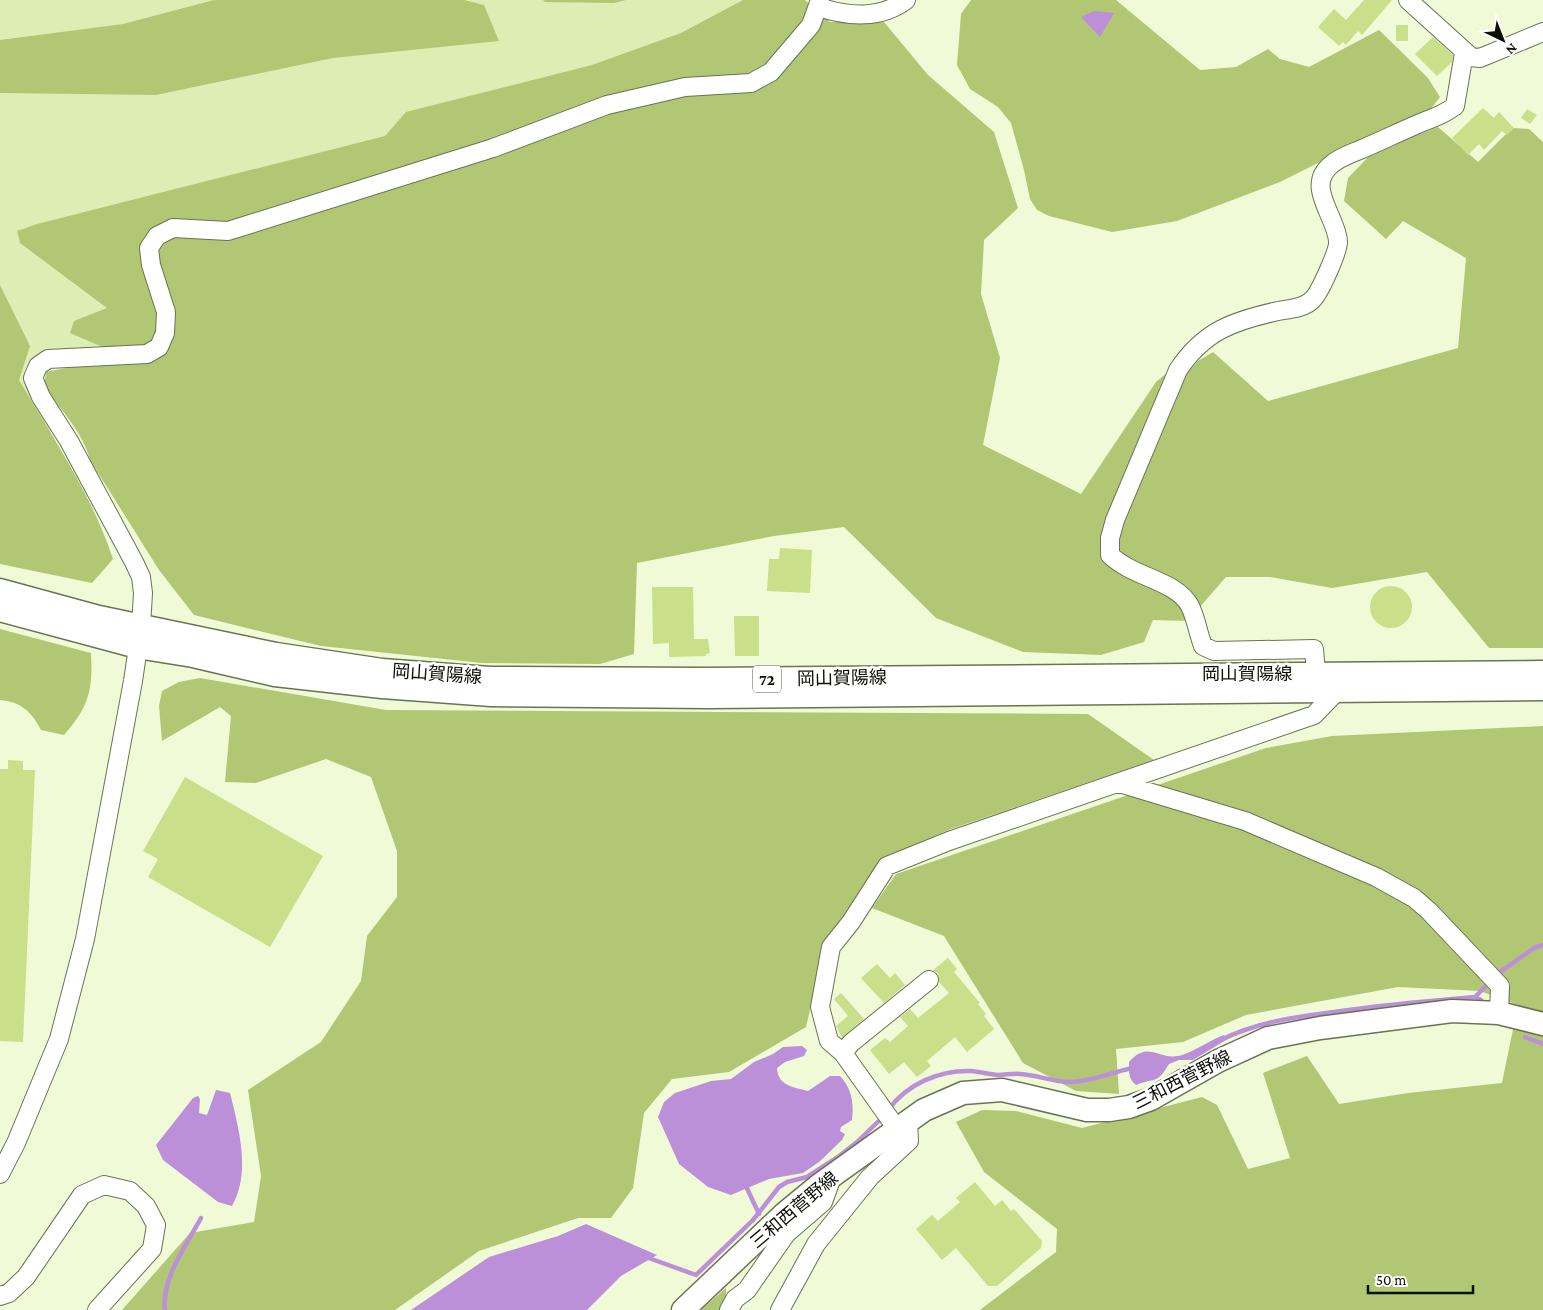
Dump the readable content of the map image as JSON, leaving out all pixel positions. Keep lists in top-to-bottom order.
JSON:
{
  "streets": {
    "main road": ["岡山賀陽線", "72", "三和西菅野線"]
  },
  "scale_bar": "50 m",
  "north": "bottom right"
}
